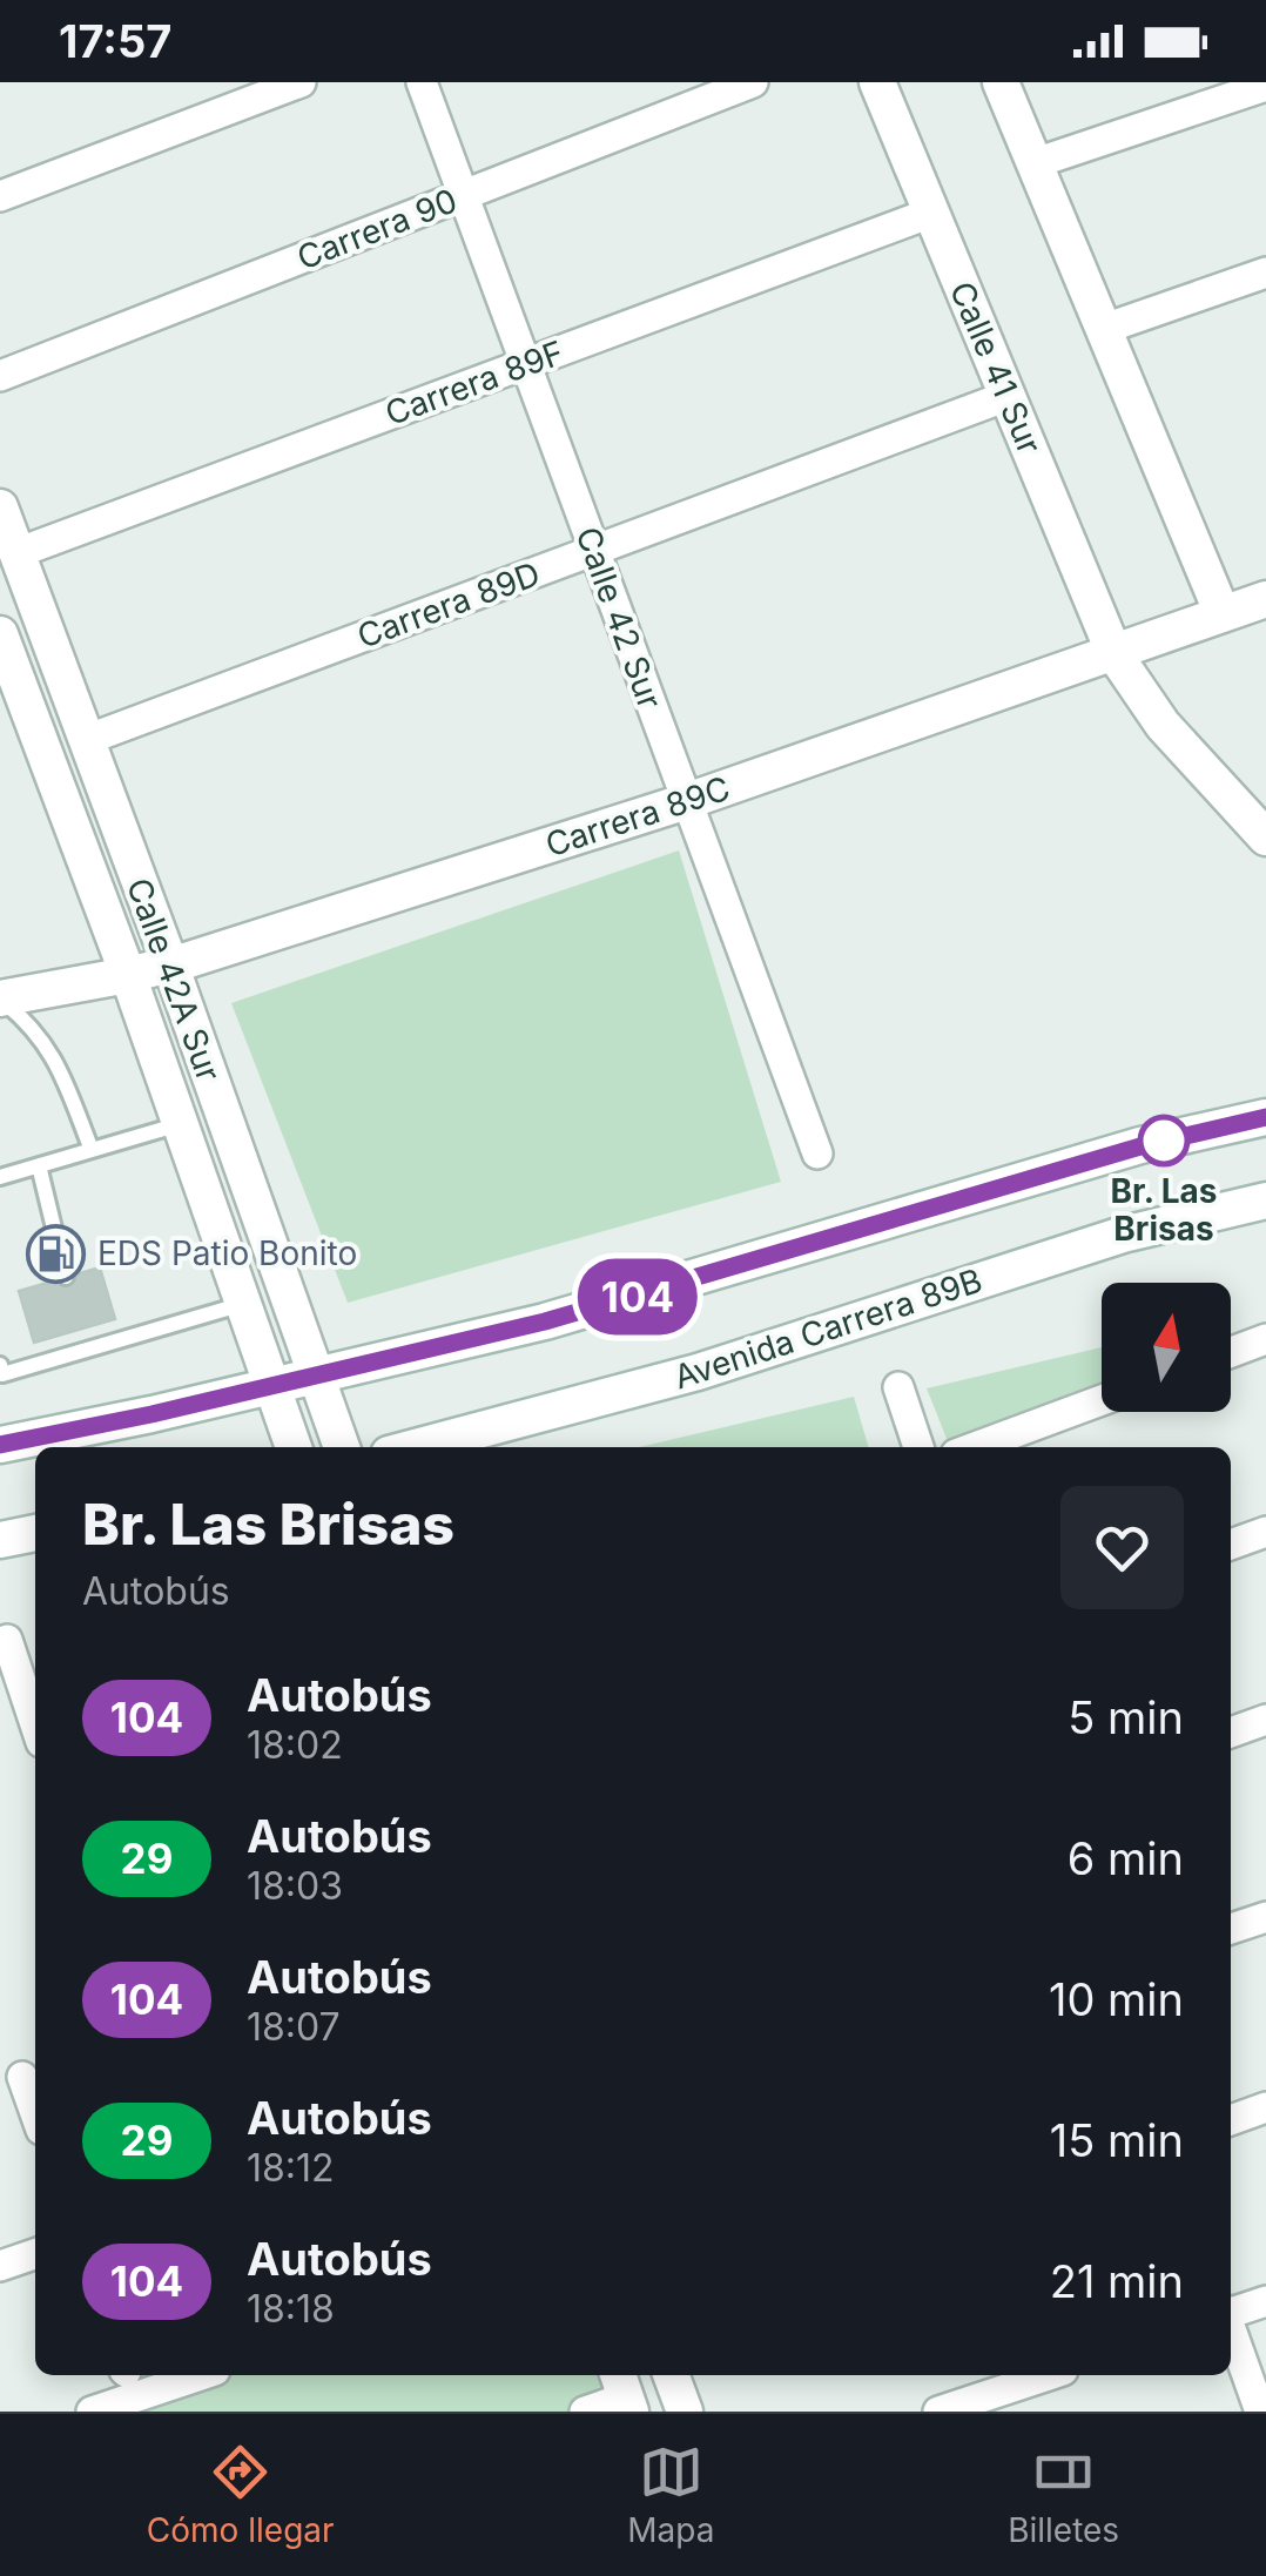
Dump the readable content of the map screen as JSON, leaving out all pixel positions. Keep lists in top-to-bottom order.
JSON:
{
  "streets": {
    "street": [
      "Carrera 90",
      "Calle 41 Sur",
      "Carrera 89F",
      "Carrera 89D",
      "Calle 42 Sur",
      "Carrera 89C",
      "Calle 42A Sur",
      "Avenida Carrera 89B"
    ]
  },
  "crossings": [
    ["Carrera 90", "Calle 42 Sur"],
    ["Calle 41 Sur", "Carrera 89F"],
    ["Calle 41 Sur", "Carrera 89D"],
    ["Calle 41 Sur", "Carrera 89C"],
    ["Carrera 89F", "Calle 42 Sur"],
    ["Carrera 89F", "Calle 42A Sur"],
    ["Carrera 89D", "Calle 42 Sur"],
    ["Carrera 89D", "Calle 42A Sur"],
    ["Calle 42 Sur", "Carrera 89C"],
    ["Carrera 89C", "Calle 42A Sur"]
  ],
  "places": {
    "other": ["Br. Las Brisas"],
    "fuel station": ["EDS Patio Bonito"]
  },
  "lines": ["bus line 104"],
  "north": "top",
  "page": {
    "status": "17:57",
    "on_map": "104",
    "heading": ["Br. Las Brisas", "Autobús"],
    "list": [
      {
        "mark": "104",
        "name": "Autobús",
        "note": "18:02",
        "value": "5 min"
      },
      {
        "mark": "29",
        "name": "Autobús",
        "note": "18:03",
        "value": "6 min"
      },
      {
        "mark": "104",
        "name": "Autobús",
        "note": "18:07",
        "value": "10 min"
      },
      {
        "mark": "29",
        "name": "Autobús",
        "note": "18:12",
        "value": "15 min"
      },
      {
        "mark": "104",
        "name": "Autobús",
        "note": "18:18",
        "value": "21 min"
      }
    ],
    "tabs": ["Cómo llegar", "Mapa", "Billetes"]
  }
}
